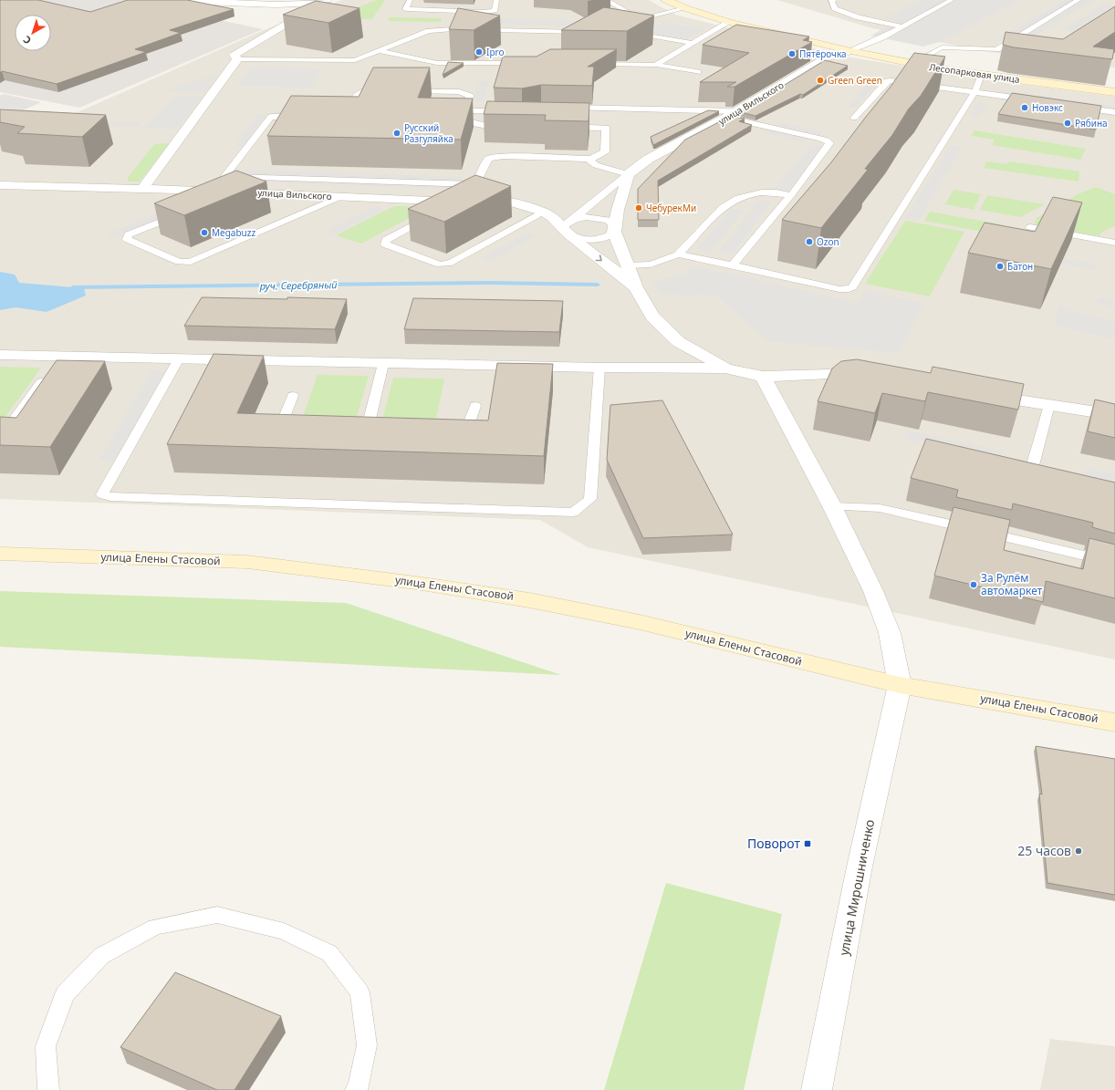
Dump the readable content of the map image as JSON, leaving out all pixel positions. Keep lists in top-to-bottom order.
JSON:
{
  "streets": {
    "main road": ["Лесопарковая улица", "улица Елены Стасовой"],
    "street": ["улица Вильского", "улица Мирошниченко"]
  },
  "crossings": [
    ["Лесопарковая улица", "улица Вильского"],
    ["улица Елены Стасовой", "улица Мирошниченко"]
  ],
  "water": ["руч. Серебряный"],
  "places": {
    "other": [
      "Ipro",
      "Пятёрочка",
      "Green Green",
      "Новэкс",
      "Рябина",
      "Русский Разгуляйка",
      "ЧебурекМи",
      "Megabuzz",
      "Ozon",
      "Батон",
      "За Рулём автомаркет",
      "25 часов"
    ],
    "transit": ["Поворот"]
  },
  "north": "bottom left"
}
